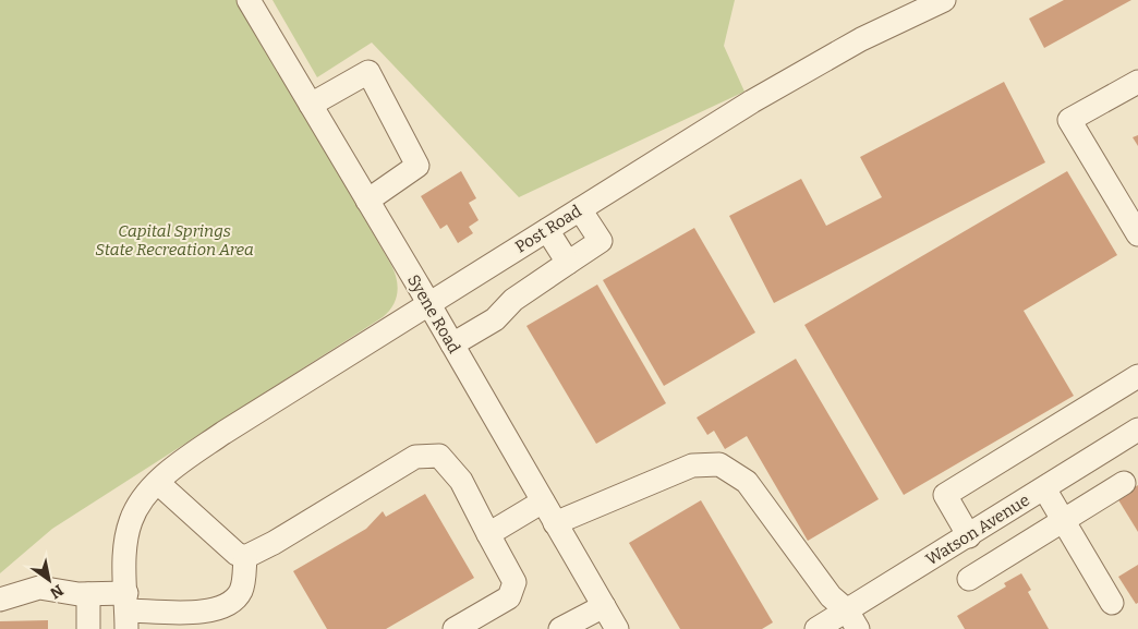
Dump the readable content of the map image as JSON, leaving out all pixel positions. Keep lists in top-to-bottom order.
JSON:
{
  "streets": {
    "street": ["Post Road", "Syene Road", "Watson Avenue"]
  },
  "crossings": [
    ["Post Road", "Syene Road"]
  ],
  "parks": ["Capital Springs State Recreation Area"],
  "north": "bottom right"
}
